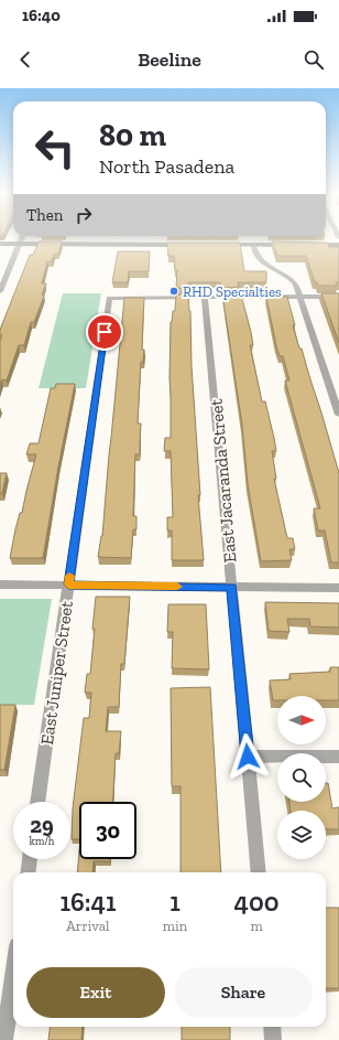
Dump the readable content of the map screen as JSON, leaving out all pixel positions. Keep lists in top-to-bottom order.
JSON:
{
  "streets": {
    "street": ["East Jacaranda Street", "East Juniper Street"]
  },
  "crossings": [
    ["East Jacaranda Street", "East Juniper Street"]
  ],
  "places": ["RHD Specialties"],
  "north": "right",
  "page": {
    "status": "16:40",
    "header": "Beeline",
    "turn": ["80 m", "North Pasadena"],
    "then": "Then",
    "speed": "29 km/h",
    "limit": "30",
    "eta": [
      "16:41",
      "Arrival",
      "1",
      "min",
      "400",
      "m"
    ],
    "buttons": ["Exit", "Share"]
  }
}
